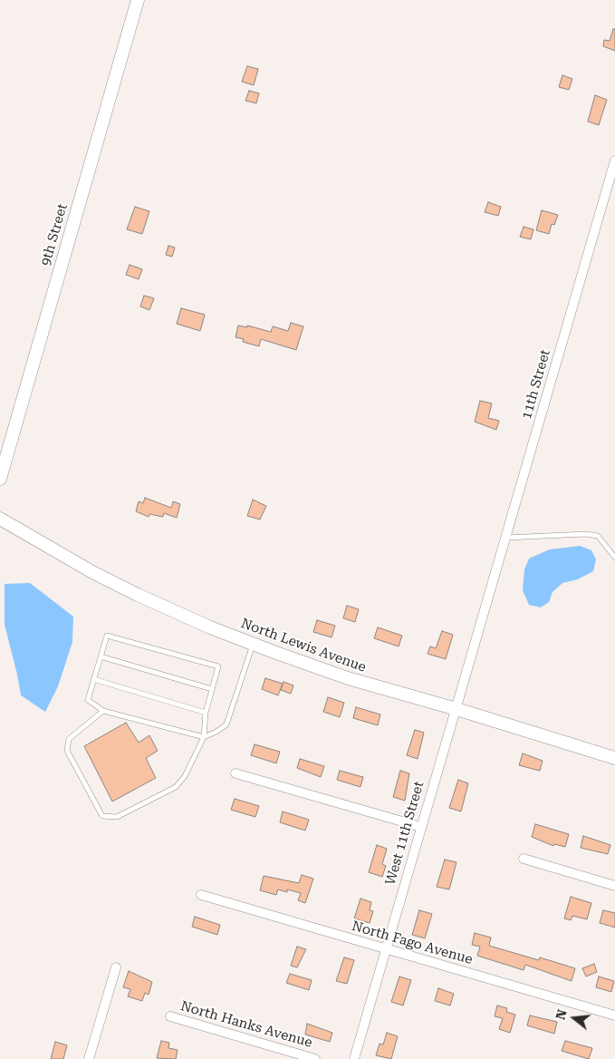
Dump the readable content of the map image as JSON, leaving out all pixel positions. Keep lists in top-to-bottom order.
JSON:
{
  "streets": {
    "main road": ["9th Street", "North Lewis Avenue"],
    "street": [
      "11th Street",
      "West 11th Street",
      "North Fago Avenue",
      "North Hanks Avenue"
    ]
  },
  "crossings": [
    ["11th Street", "West 11th Street"],
    ["North Lewis Avenue", "West 11th Street"],
    ["West 11th Street", "North Fago Avenue"]
  ],
  "north": "left"
}
